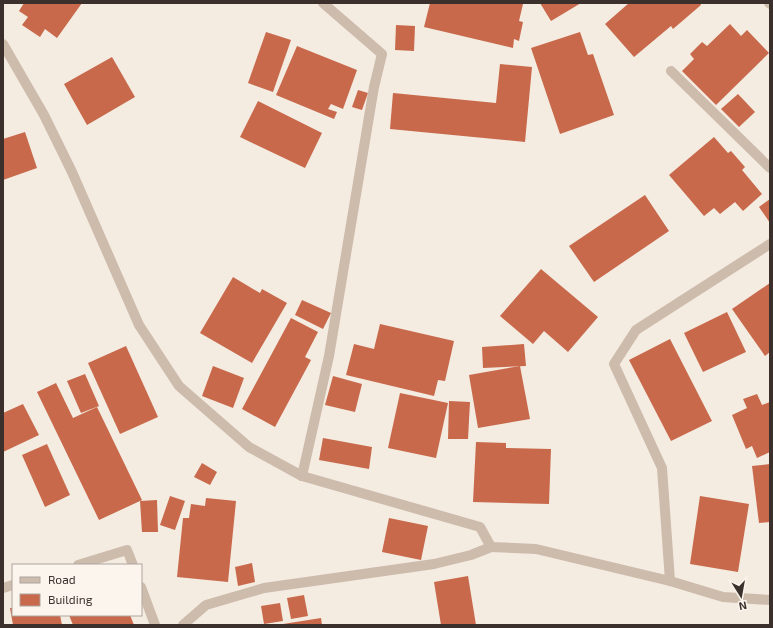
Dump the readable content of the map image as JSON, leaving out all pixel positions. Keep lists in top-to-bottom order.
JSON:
{
  "legend": ["Road", "Building"],
  "north": "bottom"
}
